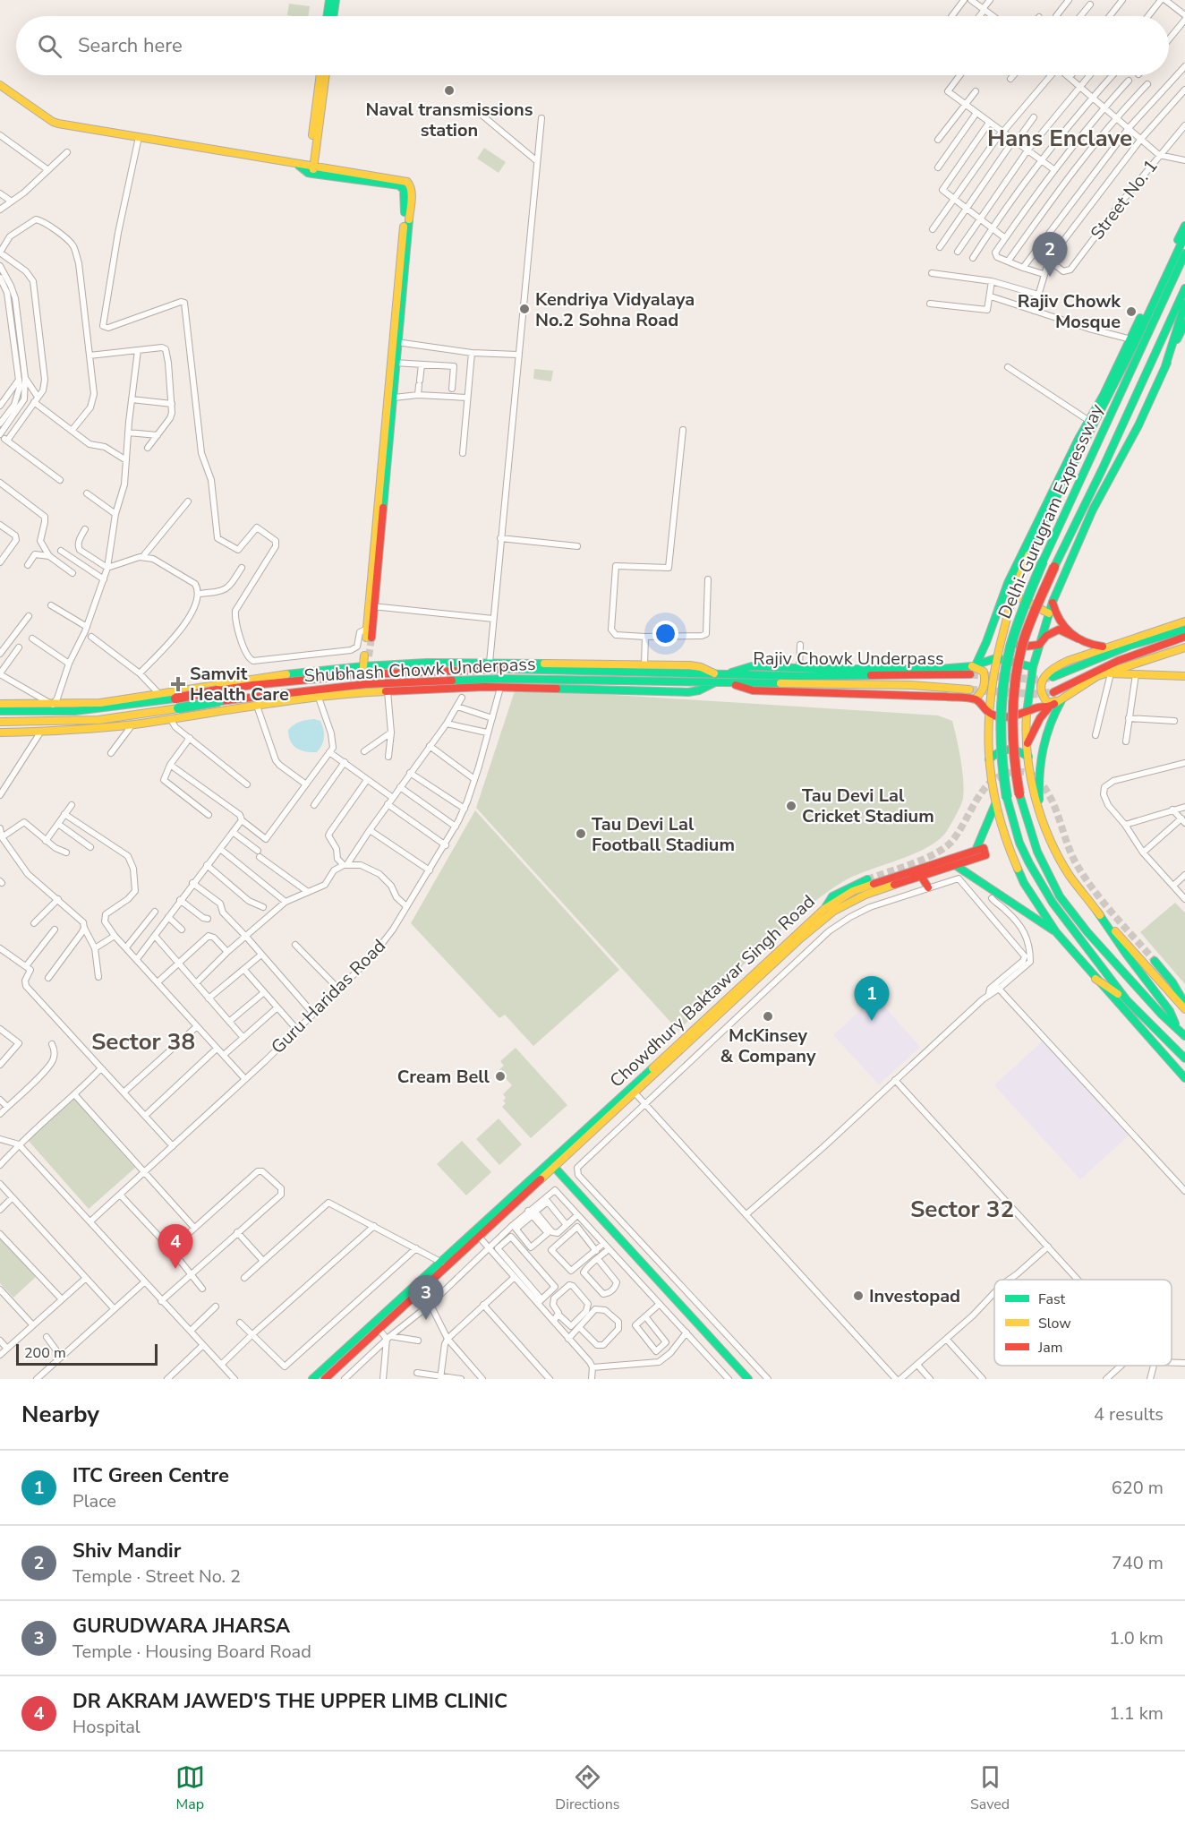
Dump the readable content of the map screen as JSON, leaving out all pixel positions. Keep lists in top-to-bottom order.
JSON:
{
  "streets": {
    "main road": [
      "Delhi-Gurugram Expressway",
      "Rajiv Chowk Underpass",
      "Shubhash Chowk Underpass",
      "Chowdhury Baktawar Singh Road"
    ],
    "street": ["Street No. 1", "Guru Haridas Road"]
  },
  "districts": ["Hans Enclave", "Sector 38", "Sector 32"],
  "places": {
    "other": [
      "Naval transmissions station",
      "Kendriya Vidyalaya No.2 Sohna Road",
      "Rajiv Chowk Mosque",
      "Tau Devi Lal Cricket Stadium",
      "Tau Devi Lal Football Stadium",
      "McKinsey & Company",
      "Cream Bell",
      "Investopad"
    ],
    "health": ["Samvit Health Care"]
  },
  "legend": ["Fast", "Slow", "Jam"],
  "scale_bar": "200 m",
  "page": {
    "search": "Search here",
    "pins": [
      "2",
      "1",
      "4",
      "3"
    ],
    "scale": "200 m",
    "heading": ["Nearby", "4 results"],
    "list": [
      {
        "mark": "1",
        "name": "ITC Green Centre",
        "note": "Place",
        "value": "620 m"
      },
      {
        "mark": "2",
        "name": "Shiv Mandir",
        "note": "Temple · Street No. 2",
        "value": "740 m"
      },
      {
        "mark": "3",
        "name": "GURUDWARA JHARSA",
        "note": "Temple · Housing Board Road",
        "value": "1.0 km"
      },
      {
        "mark": "4",
        "name": "DR AKRAM JAWED'S THE UPPER LIMB CLINIC",
        "note": "Hospital",
        "value": "1.1 km"
      }
    ],
    "nav": ["Map", "Directions", "Saved"]
  }
}
